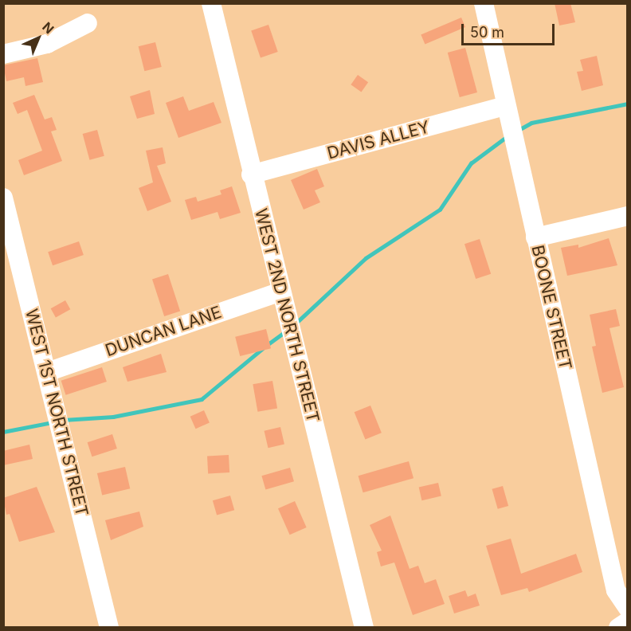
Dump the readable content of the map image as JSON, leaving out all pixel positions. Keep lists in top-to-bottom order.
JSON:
{
  "streets": {
    "street": [
      "DAVIS ALLEY",
      "BOONE STREET",
      "WEST 2ND NORTH STREET",
      "DUNCAN LANE",
      "WEST 1ST NORTH STREET"
    ]
  },
  "crossings": [
    ["DAVIS ALLEY", "BOONE STREET"],
    ["DAVIS ALLEY", "WEST 2ND NORTH STREET"],
    ["WEST 2ND NORTH STREET", "DUNCAN LANE"],
    ["DUNCAN LANE", "WEST 1ST NORTH STREET"]
  ],
  "scale_bar": "50 m",
  "north": "top right"
}
